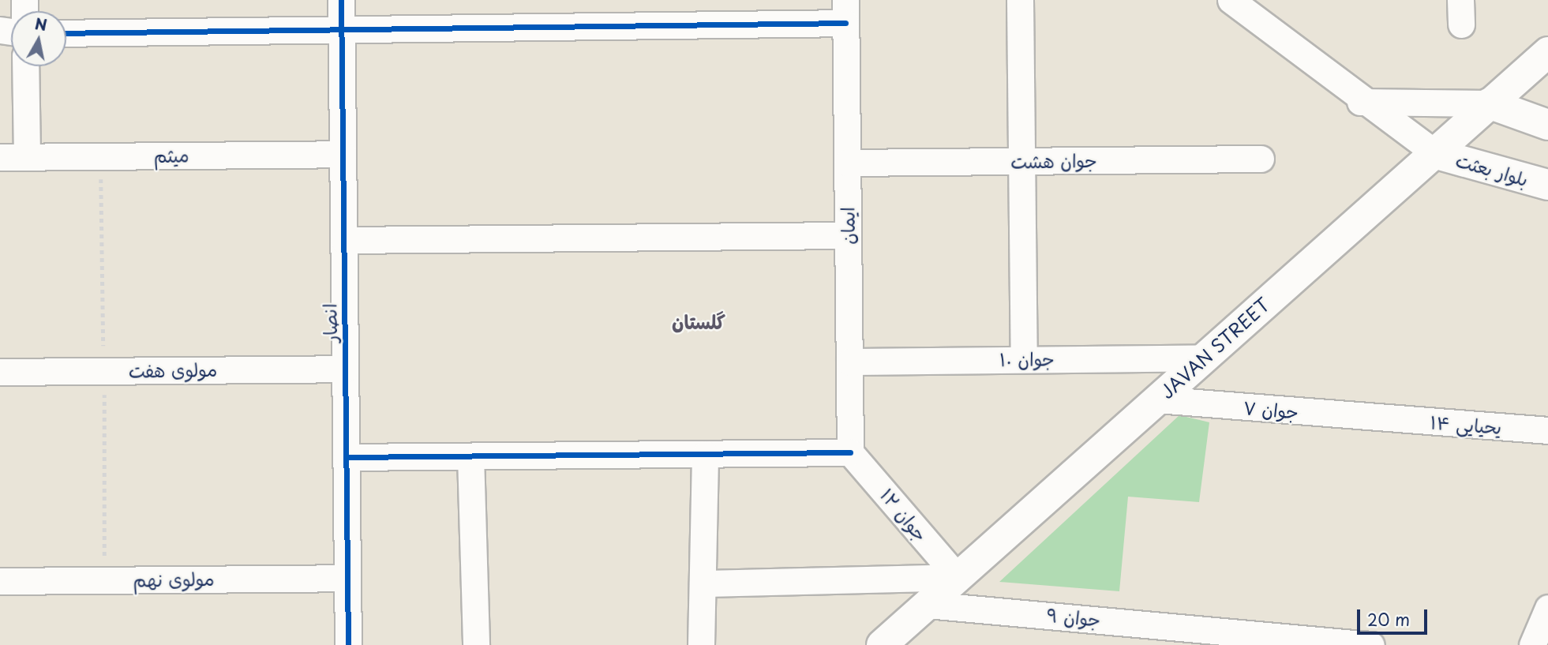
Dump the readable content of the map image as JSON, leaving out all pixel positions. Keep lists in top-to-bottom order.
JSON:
{
  "streets": {
    "main road": ["بلوار بعثت", "JAVAN STREET"],
    "street": [
      "میثم",
      "جوان هشت",
      "ایمان",
      "انصار",
      "جوان ۱۰",
      "مولوی هفت",
      "جوان ۷",
      "یحیایی ۱۴",
      "جوان ۱۲",
      "مولوی نهم",
      "جوان ۹"
    ]
  },
  "crossings": [
    ["میثم", "انصار"],
    ["جوان هشت", "ایمان"],
    ["بلوار بعثت", "JAVAN STREET"],
    ["ایمان", "جوان ۱۰"],
    ["ایمان", "جوان ۱۲"],
    ["انصار", "مولوی هفت"],
    ["انصار", "مولوی نهم"],
    ["JAVAN STREET", "جوان ۱۰"],
    ["JAVAN STREET", "جوان ۷"],
    ["JAVAN STREET", "جوان ۱۲"],
    ["JAVAN STREET", "جوان ۹"],
    ["جوان ۷", "یحیایی ۱۴"]
  ],
  "districts": ["گلستان"],
  "scale_bar": "20 m",
  "north": "top"
}
